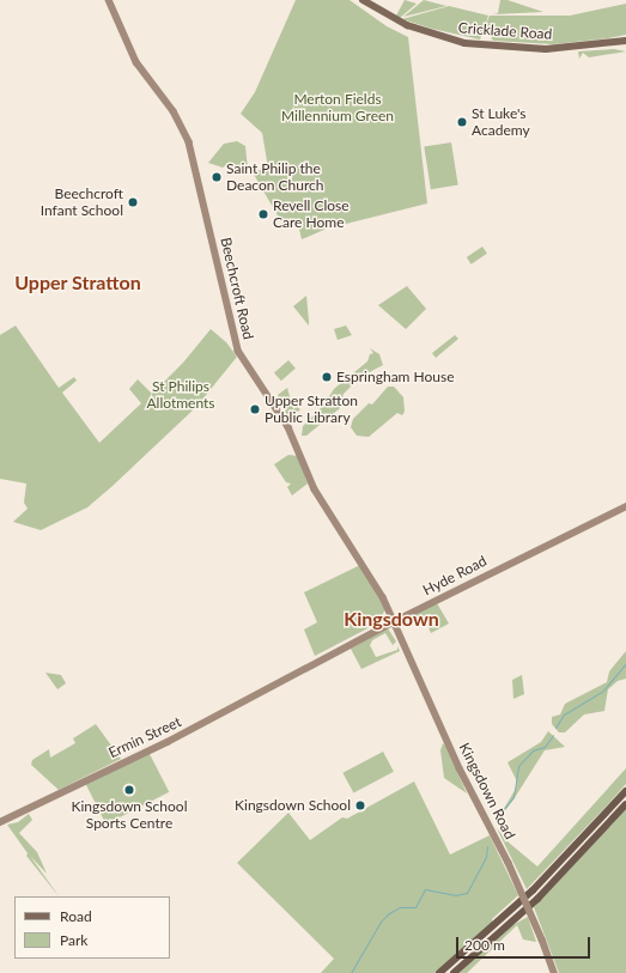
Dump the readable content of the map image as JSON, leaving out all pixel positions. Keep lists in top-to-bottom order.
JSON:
{
  "streets": {
    "main road": [
      "Cricklade Road",
      "Beechcroft Road",
      "Hyde Road",
      "Ermin Street",
      "Kingsdown Road"
    ]
  },
  "crossings": [
    ["Beechcroft Road", "Hyde Road"],
    ["Beechcroft Road", "Kingsdown Road"],
    ["Hyde Road", "Ermin Street"],
    ["Hyde Road", "Kingsdown Road"]
  ],
  "districts": ["Upper Stratton", "Kingsdown"],
  "parks": ["Merton Fields Millennium Green", "St Philips Allotments"],
  "places": [
    "St Luke's Academy",
    "Saint Philip the Deacon Church",
    "Beechcroft Infant School",
    "Revell Close Care Home",
    "Espringham House",
    "Upper Stratton Public Library",
    "Kingsdown School Sports Centre",
    "Kingsdown School"
  ],
  "legend": ["Road", "Park"],
  "scale_bar": "200 m"
}
